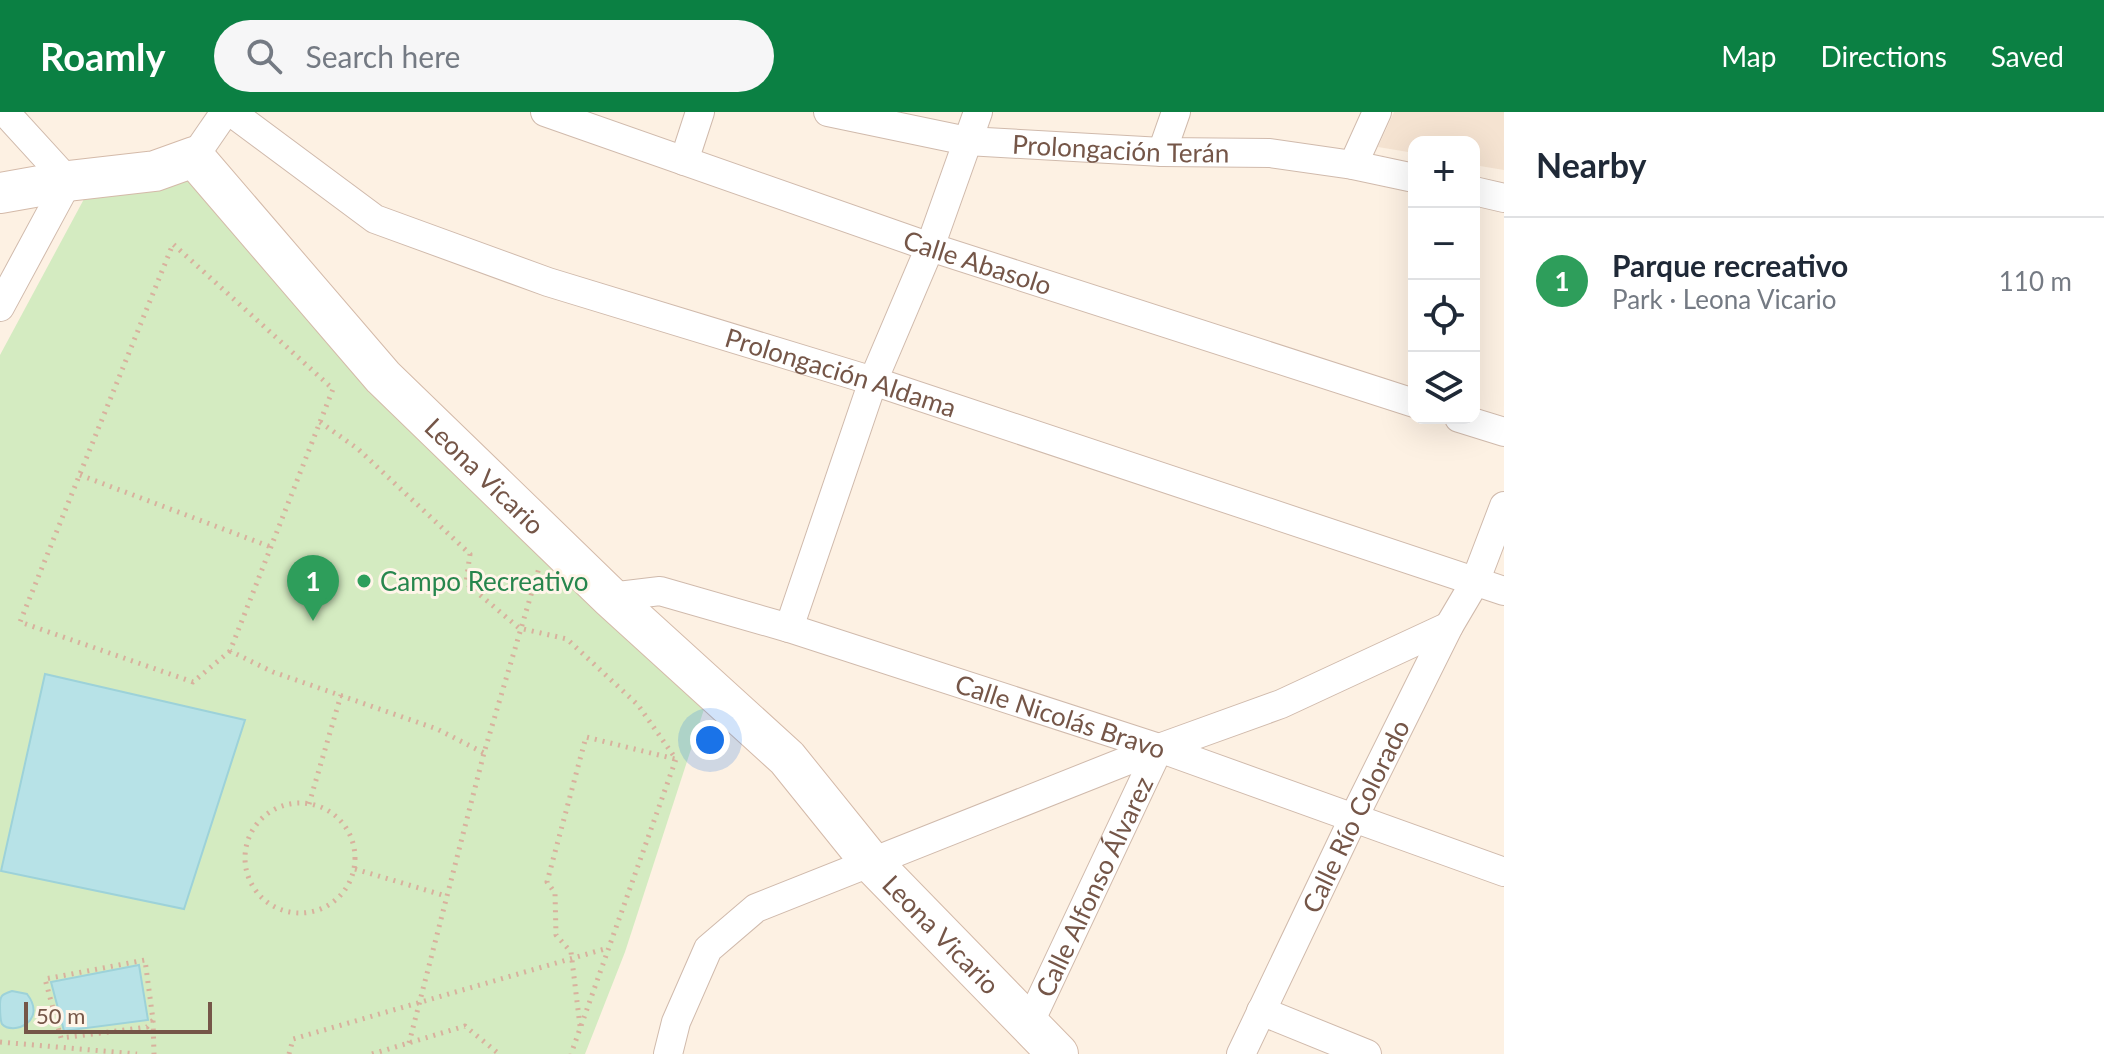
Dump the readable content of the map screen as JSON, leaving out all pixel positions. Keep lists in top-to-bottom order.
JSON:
{
  "streets": {
    "street": [
      "Prolongación Terán",
      "Calle Abasolo",
      "Prolongación Aldama",
      "Leona Vicario",
      "Calle Nicolás Bravo",
      "Calle Río Colorado",
      "Calle Alfonso Álvarez"
    ]
  },
  "crossings": [
    ["Prolongación Aldama", "Calle Río Colorado"],
    ["Leona Vicario", "Calle Nicolás Bravo"],
    ["Leona Vicario", "Calle Alfonso Álvarez"],
    ["Calle Nicolás Bravo", "Calle Río Colorado"],
    ["Calle Nicolás Bravo", "Calle Alfonso Álvarez"]
  ],
  "places": ["Campo Recreativo"],
  "scale_bar": "50 m",
  "page": {
    "header": "Roamly",
    "search": "Search here",
    "nav": ["Map", "Directions", "Saved"],
    "heading": "Nearby",
    "map_buttons": ["+", "−"],
    "list": [
      {
        "mark": "1",
        "name": "Parque recreativo",
        "note": "Park · Leona Vicario",
        "value": "110 m"
      }
    ],
    "pins": "1",
    "scale": "50 m"
  }
}
